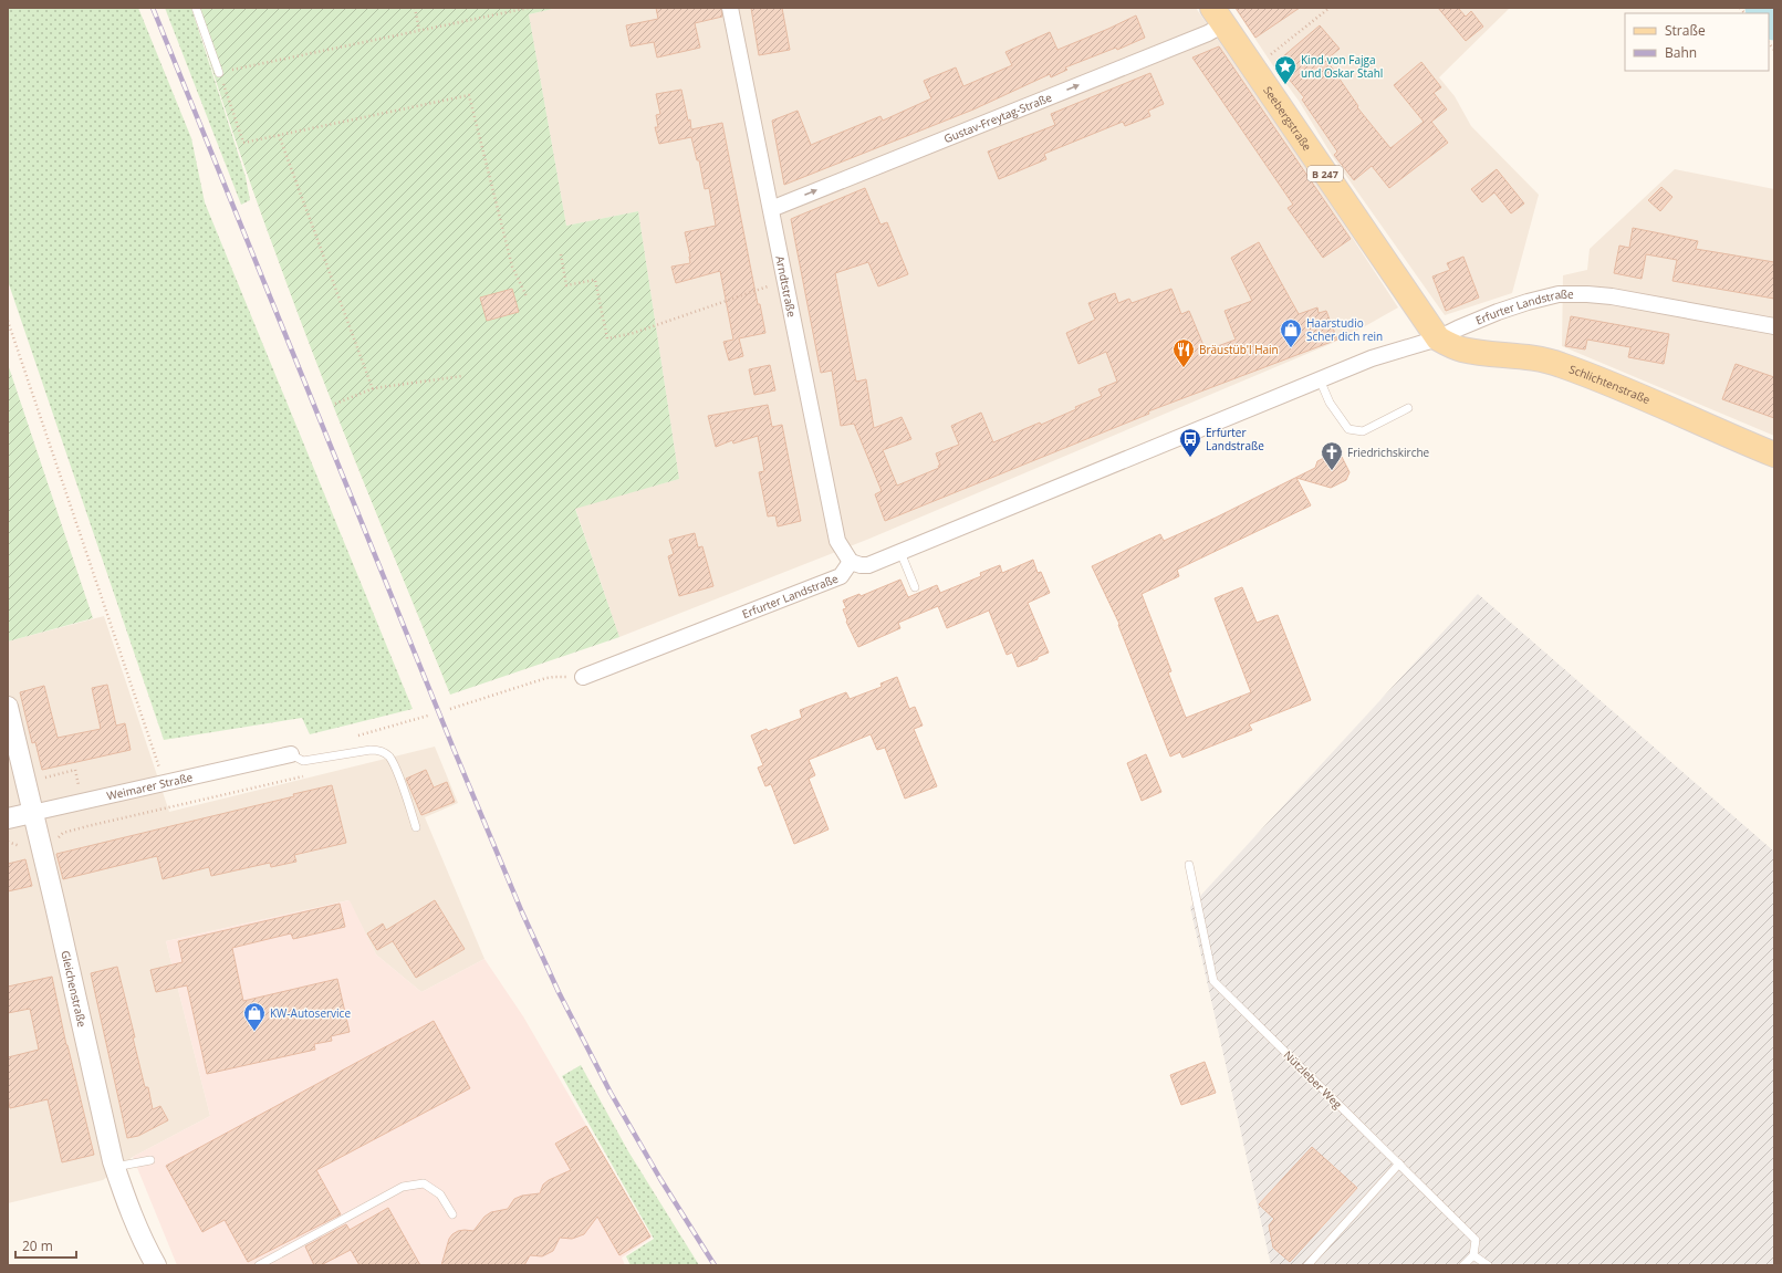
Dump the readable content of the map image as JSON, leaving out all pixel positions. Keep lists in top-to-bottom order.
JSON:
{
  "streets": {
    "main road": ["Seebergstraße", "B 247", "Schlichtenstraße"],
    "street": [
      "Gustav-Freytag-Straße",
      "Arndtstraße",
      "Erfurter Landstraße",
      "Weimarer Straße",
      "Gleichenstraße"
    ],
    "lane": ["Nützleber Weg"]
  },
  "crossings": [
    ["Gustav-Freytag-Straße", "Seebergstraße"],
    ["Gustav-Freytag-Straße", "Arndtstraße"],
    ["Seebergstraße", "Erfurter Landstraße"],
    ["Seebergstraße", "Schlichtenstraße"],
    ["Arndtstraße", "Erfurter Landstraße"],
    ["Erfurter Landstraße", "Schlichtenstraße"],
    ["Weimarer Straße", "Gleichenstraße"]
  ],
  "one_way": ["Gustav-Freytag-Straße"],
  "places": {
    "place": ["Kind von Fajga und Oskar Stahl"],
    "shop": ["Haarstudio Scher dich rein", "KW-Autoservice"],
    "restaurant": ["Bräustüb'l Hain"],
    "bus stop": ["Erfurter Landstraße"],
    "church": ["Friedrichskirche"]
  },
  "legend": ["Straße", "Bahn"],
  "scale_bar": "20 m"
}
